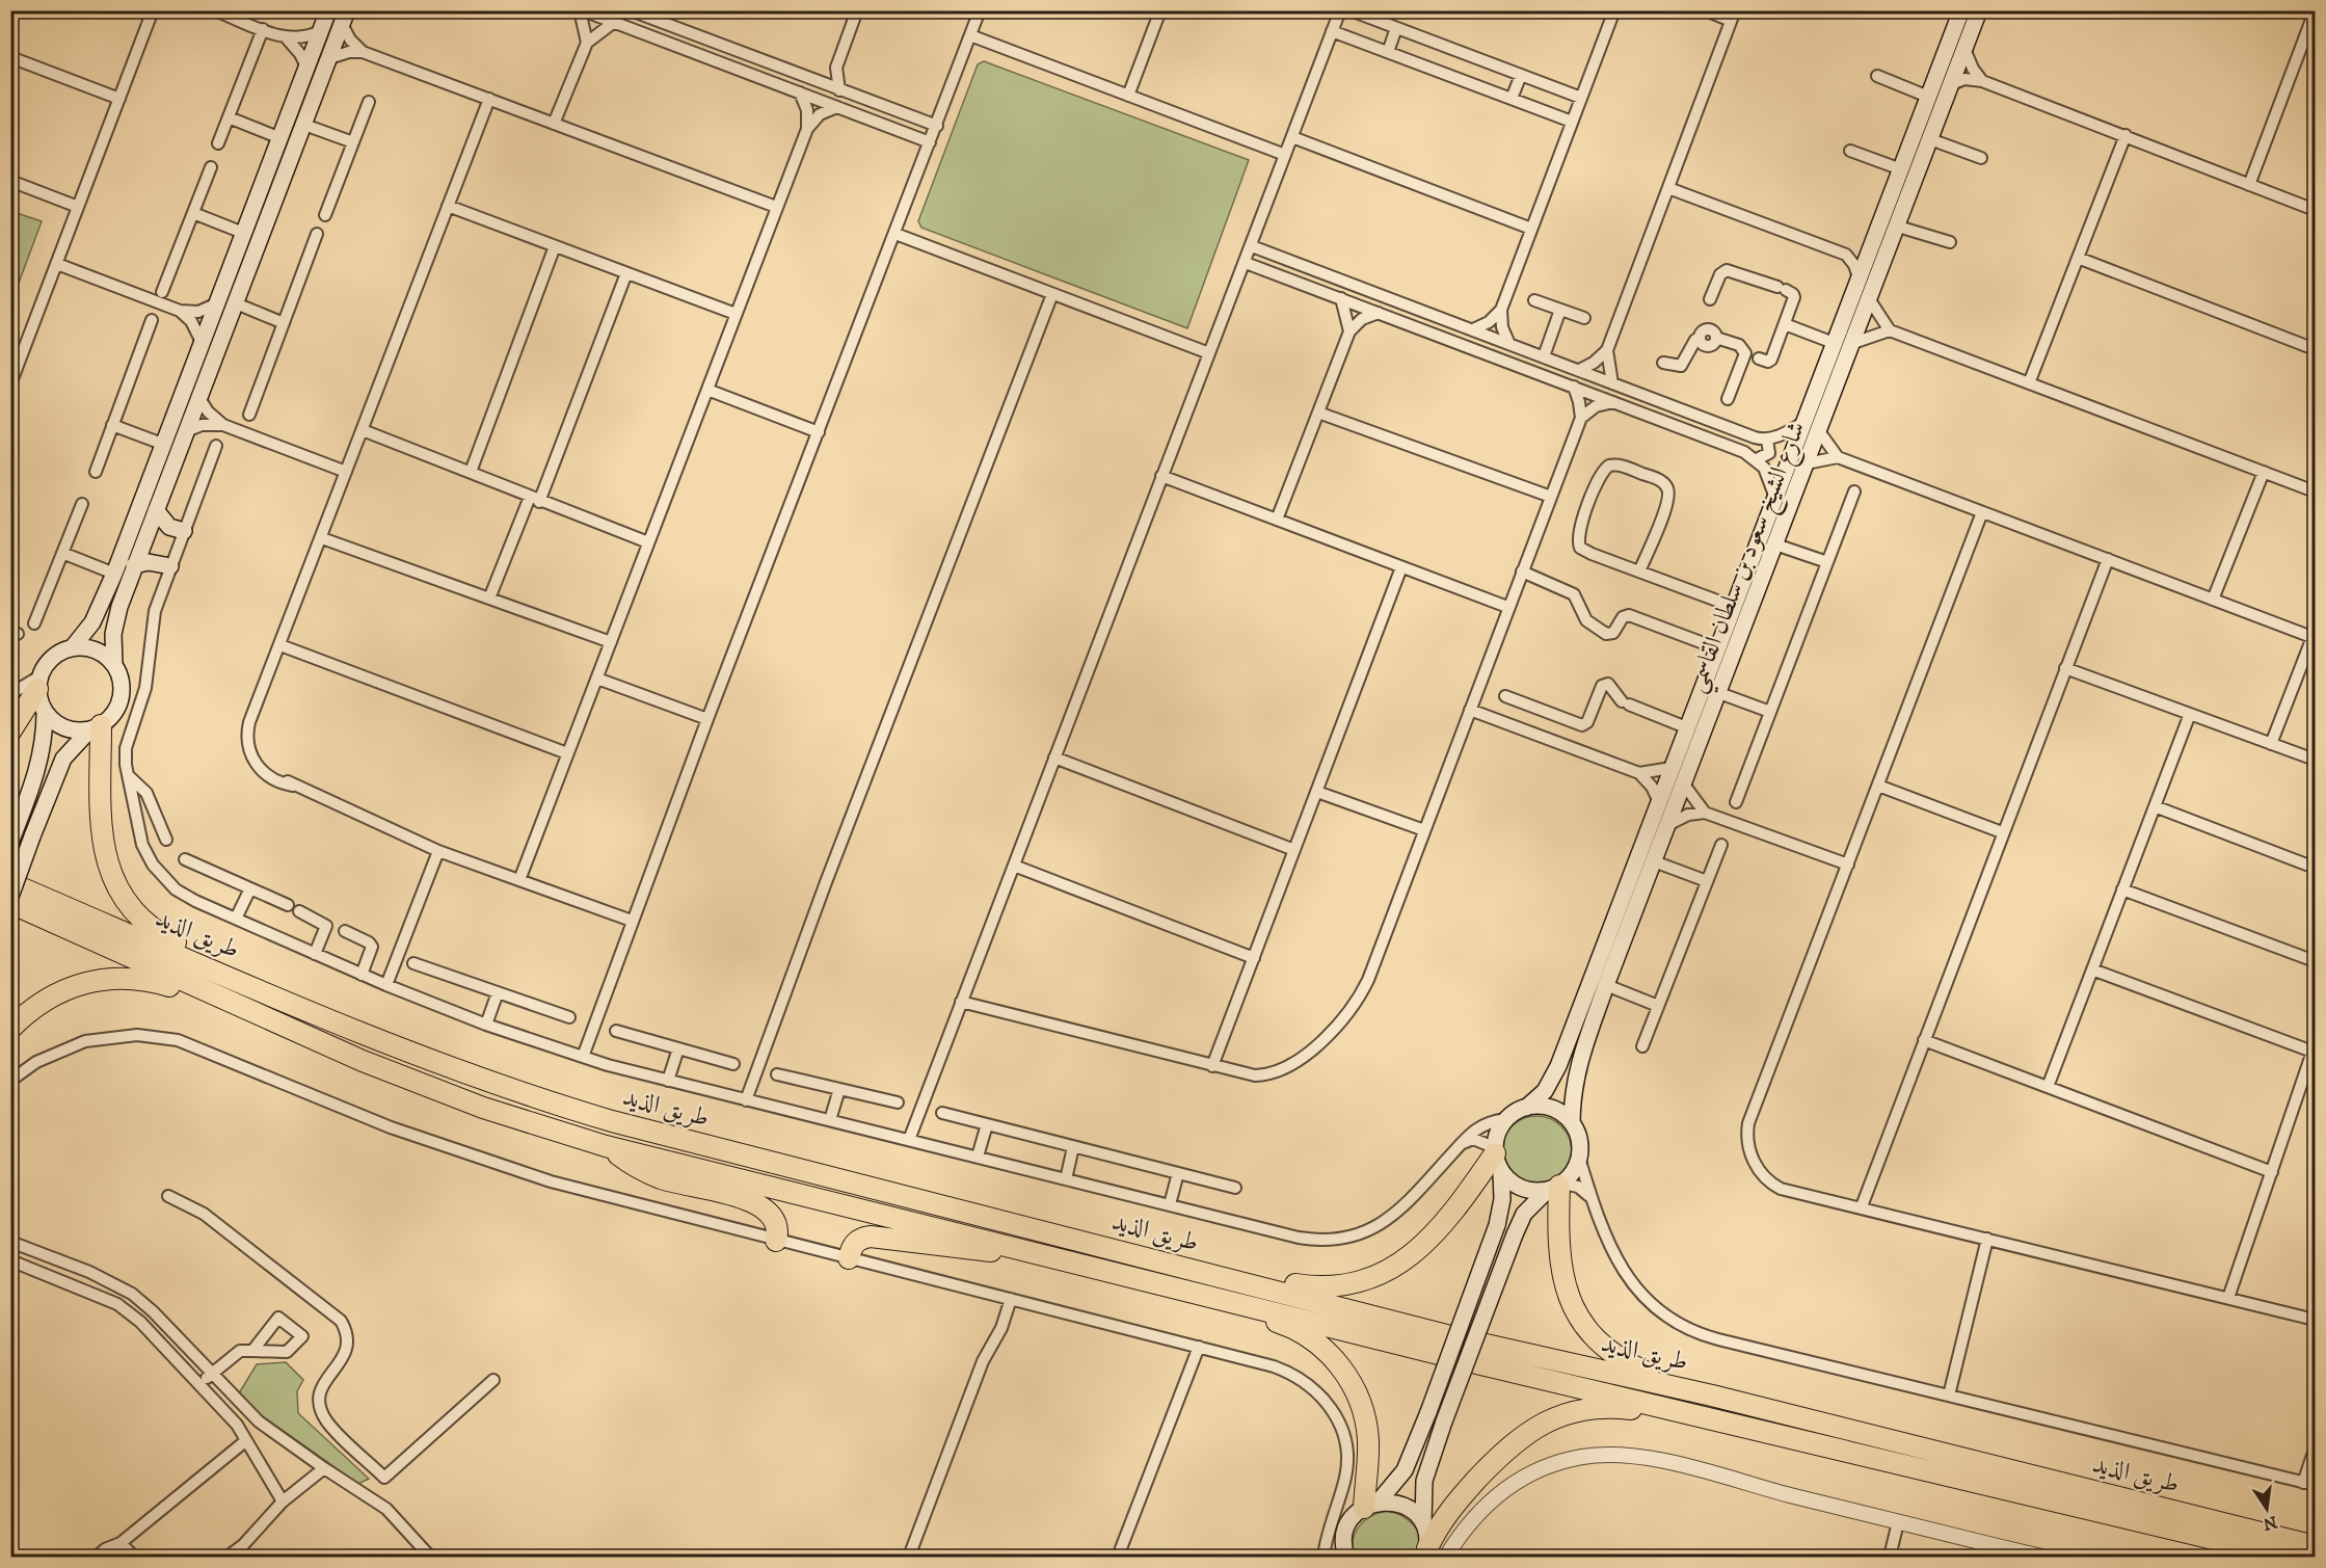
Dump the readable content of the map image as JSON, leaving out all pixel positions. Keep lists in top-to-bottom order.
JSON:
{
  "streets": {
    "highway": ["طريق الذيد"],
    "main road": ["شارع الشيخ سعود بن سلطان القاسمي"]
  },
  "north": "bottom"
}
